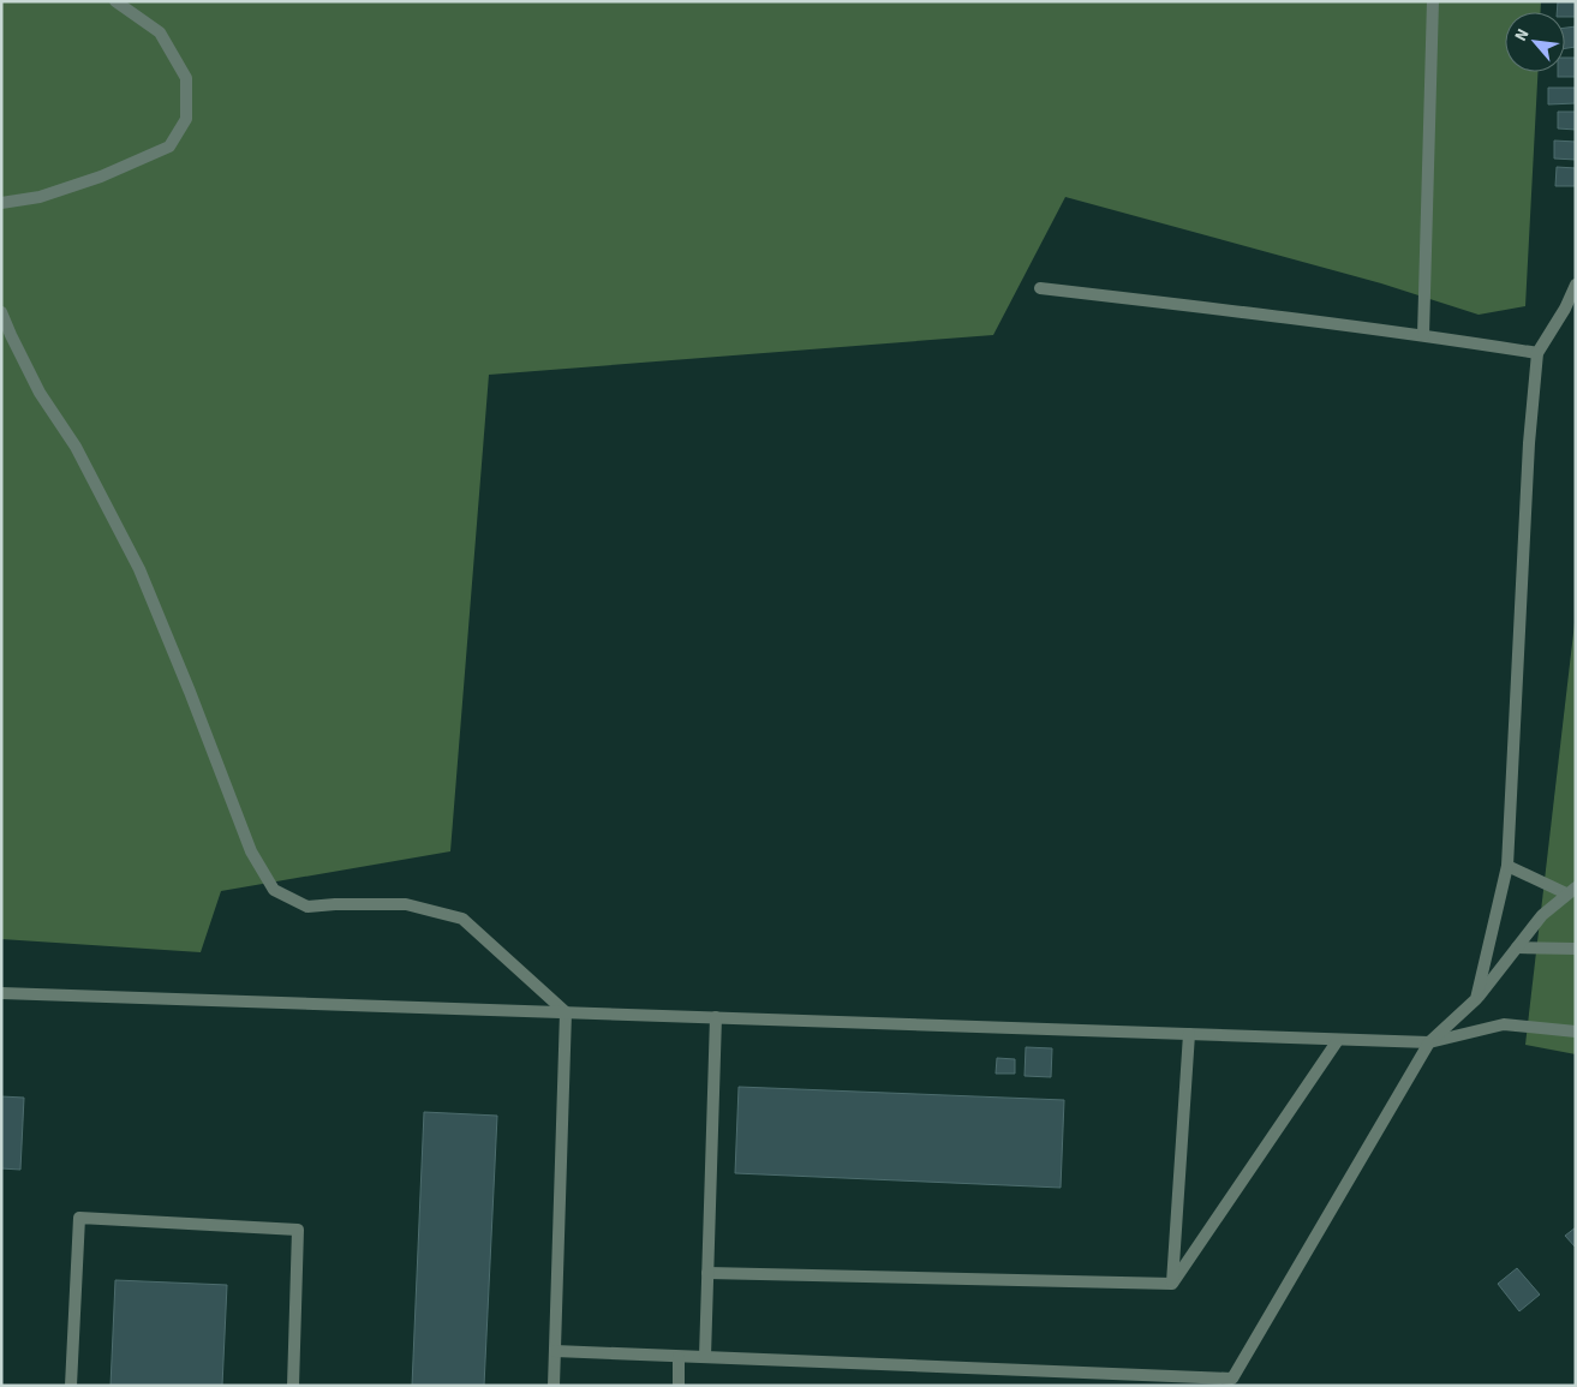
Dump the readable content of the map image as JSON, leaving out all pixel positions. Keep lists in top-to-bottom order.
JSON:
{
  "north": "top left"
}
